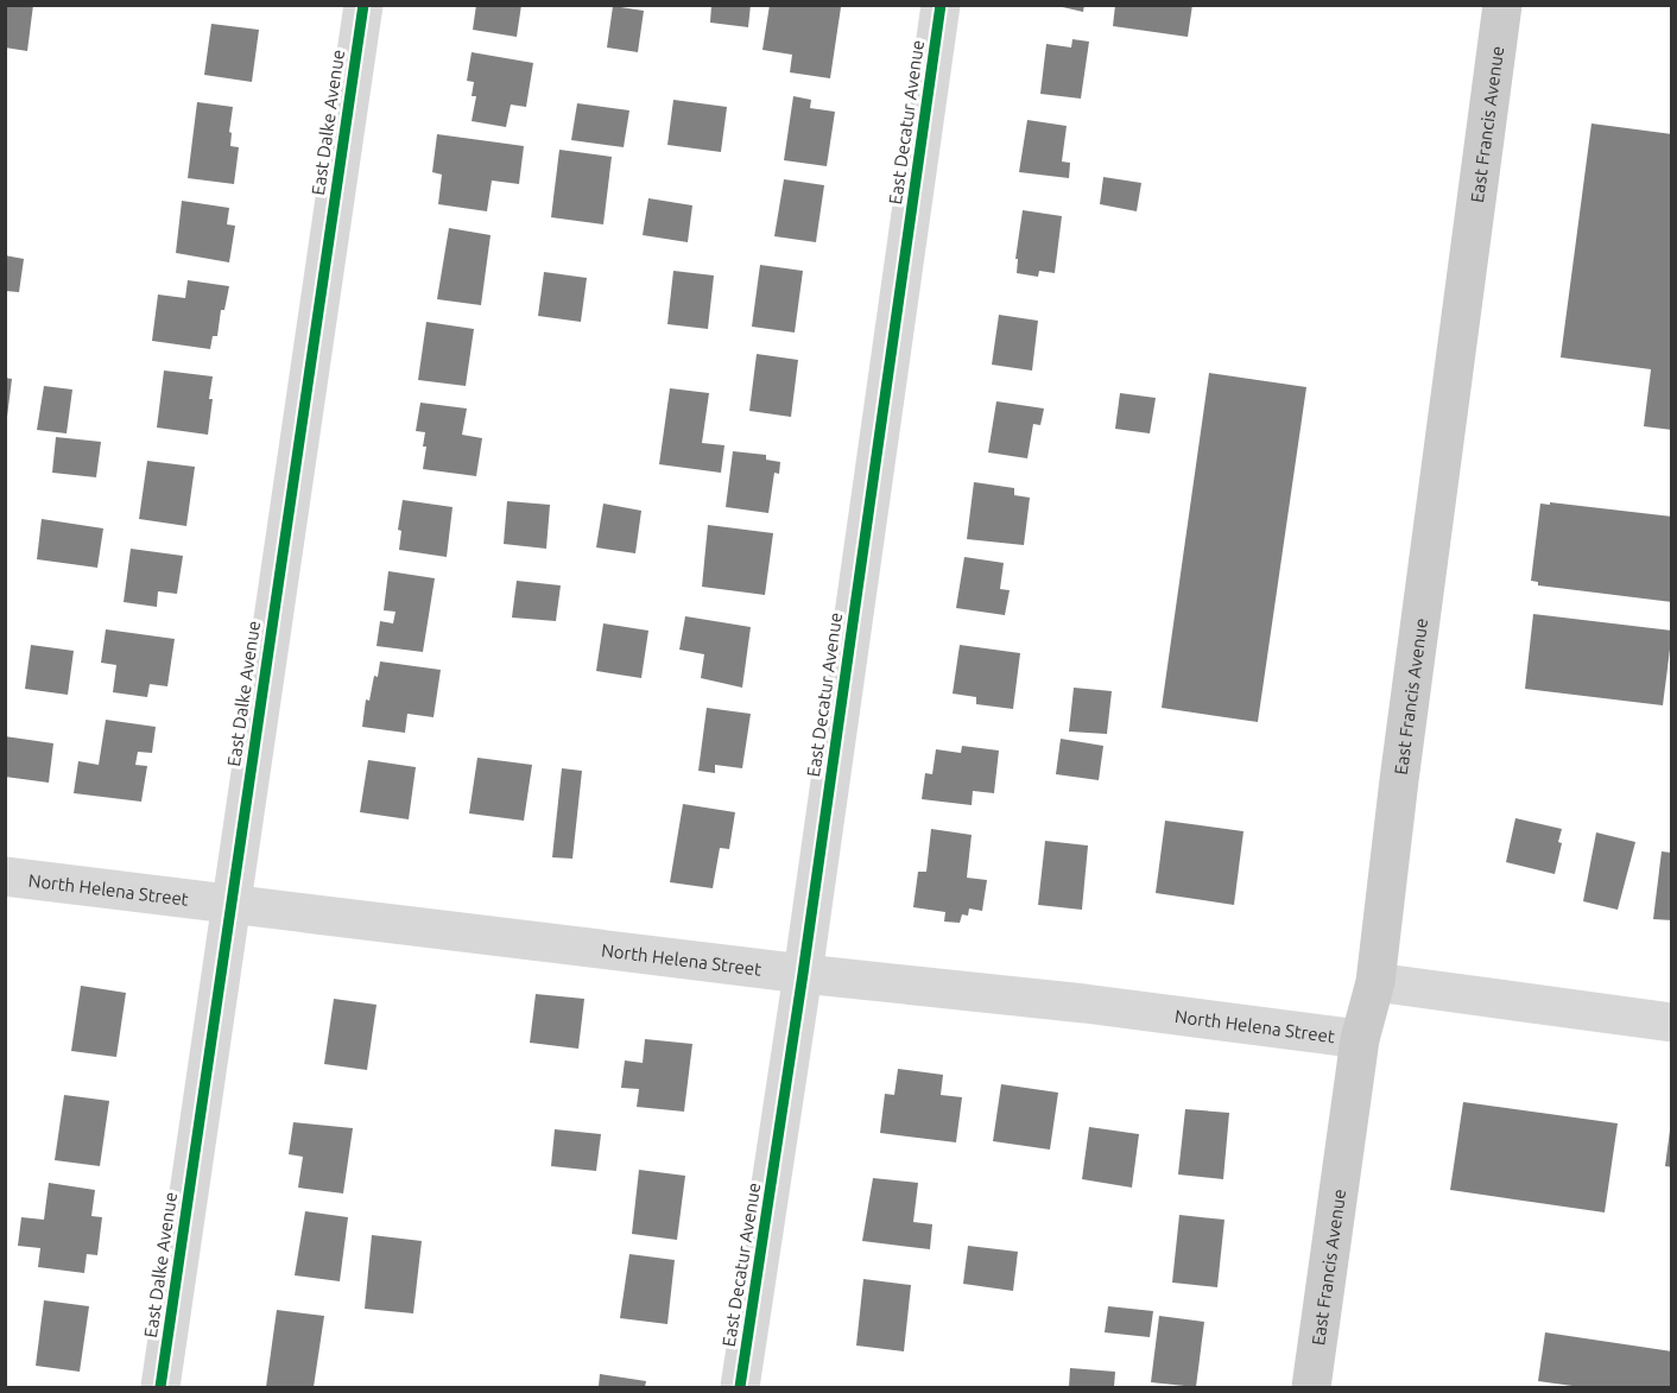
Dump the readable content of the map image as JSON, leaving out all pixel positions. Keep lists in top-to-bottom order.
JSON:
{
  "streets": {
    "main road": ["East Francis Avenue"],
    "street": ["East Dalke Avenue", "East Decatur Avenue", "North Helena Street"]
  },
  "crossings": [
    ["East Dalke Avenue", "North Helena Street"],
    ["East Decatur Avenue", "North Helena Street"],
    ["East Francis Avenue", "North Helena Street"]
  ]
}
